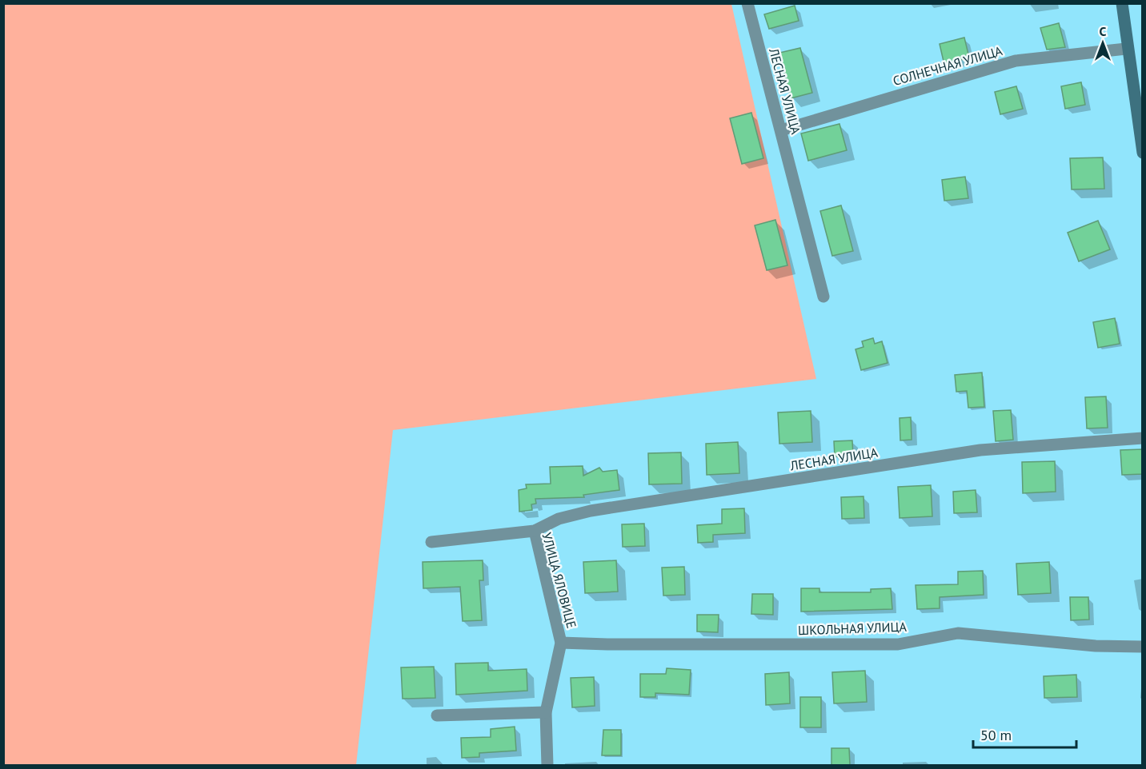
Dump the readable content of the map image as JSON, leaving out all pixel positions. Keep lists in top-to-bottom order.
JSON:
{
  "streets": {
    "street": [
      "СОЛНЕЧНАЯ УЛИЦА",
      "ЛЕСНАЯ УЛИЦА",
      "УЛИЦА ЯЛОВИЦЕ",
      "ШКОЛЬНАЯ УЛИЦА"
    ]
  },
  "crossings": [
    ["СОЛНЕЧНАЯ УЛИЦА", "ЛЕСНАЯ УЛИЦА"],
    ["ЛЕСНАЯ УЛИЦА", "УЛИЦА ЯЛОВИЦЕ"],
    ["УЛИЦА ЯЛОВИЦЕ", "ШКОЛЬНАЯ УЛИЦА"]
  ],
  "scale_bar": "50 m",
  "north": "top"
}
